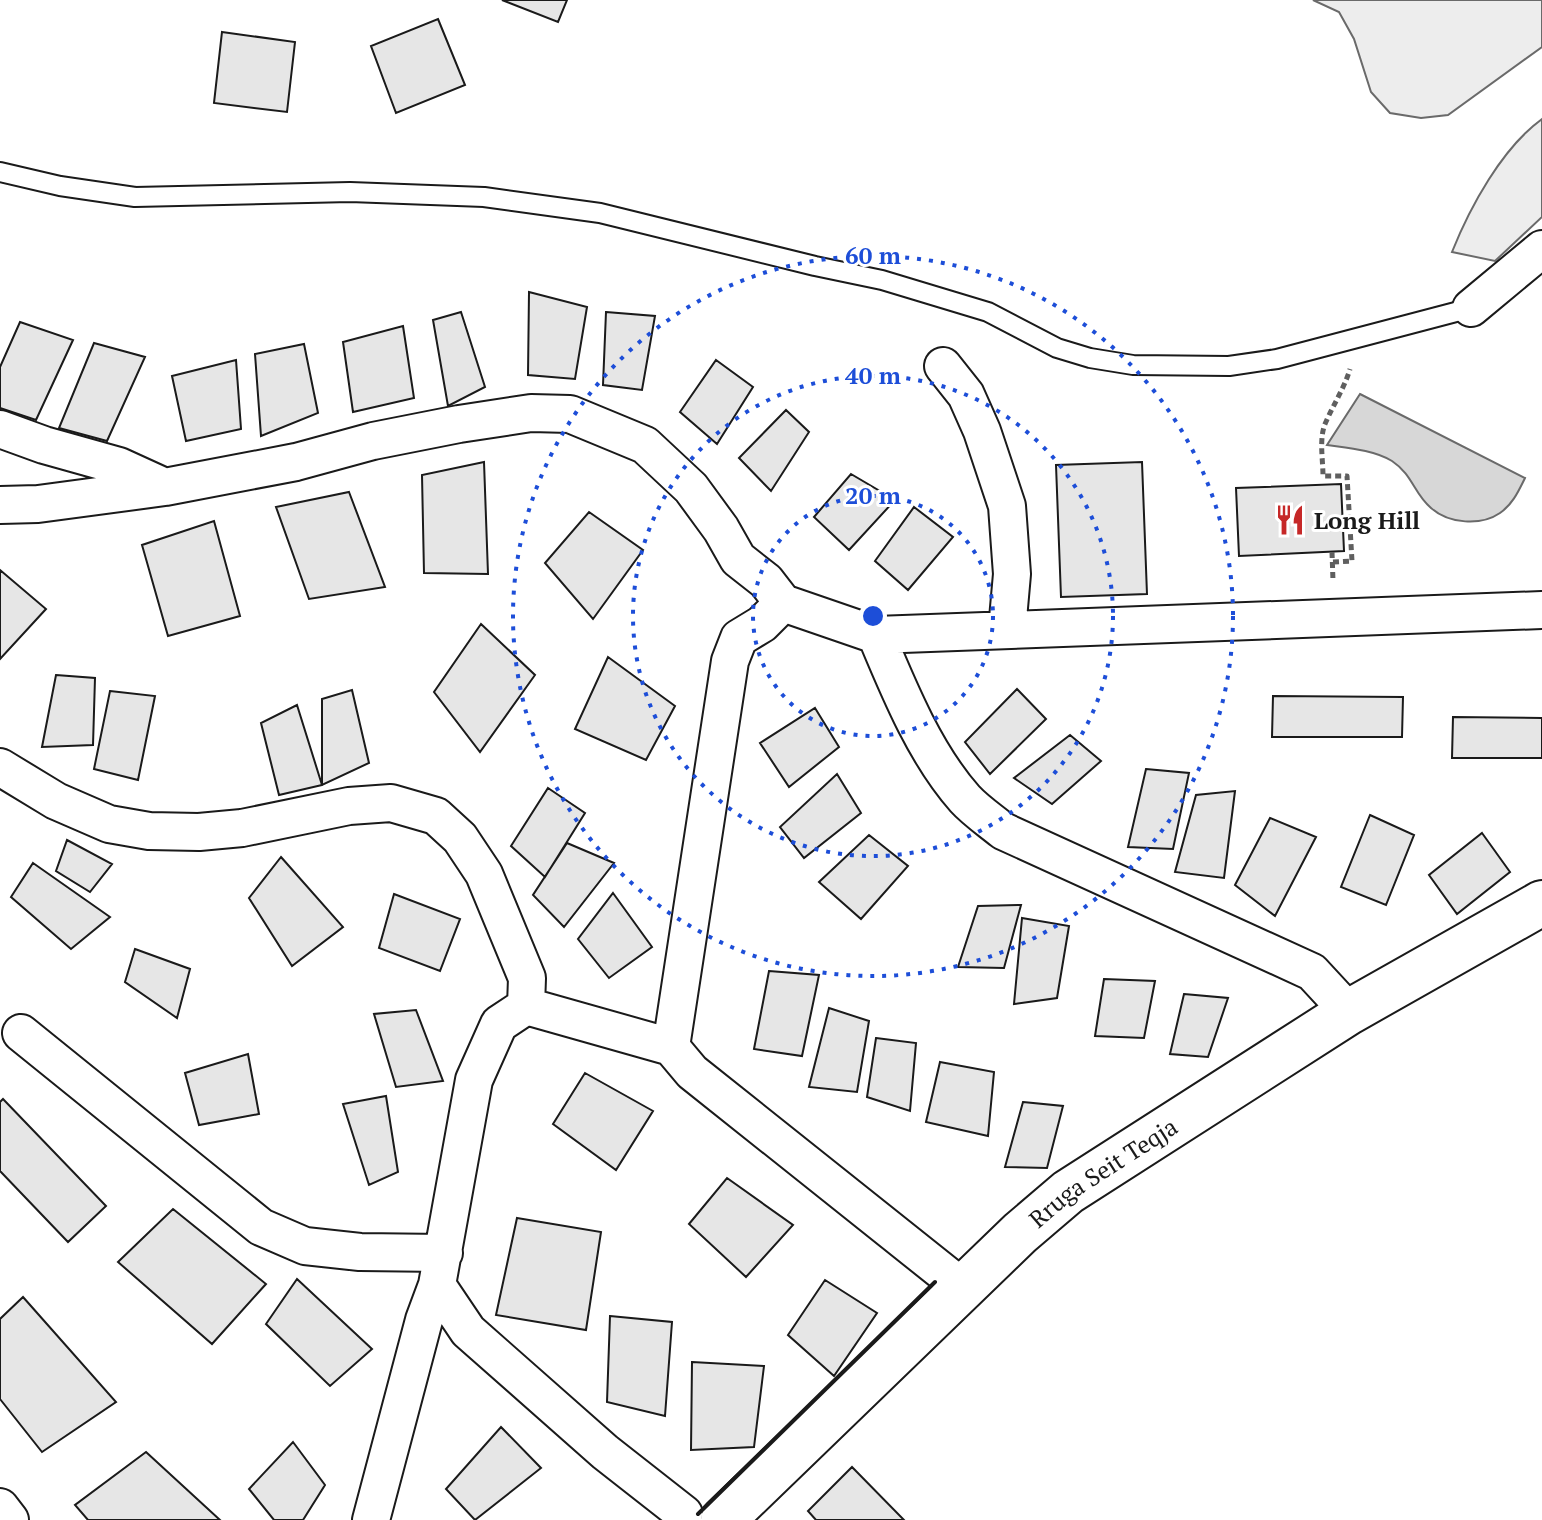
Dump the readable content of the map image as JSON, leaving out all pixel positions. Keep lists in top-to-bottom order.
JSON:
{
  "streets": {
    "main road": ["Rruga Seit Teqja"]
  },
  "places": {
    "restaurant": ["Long Hill"]
  },
  "rings": ["60 m", "40 m", "20 m"]
}
